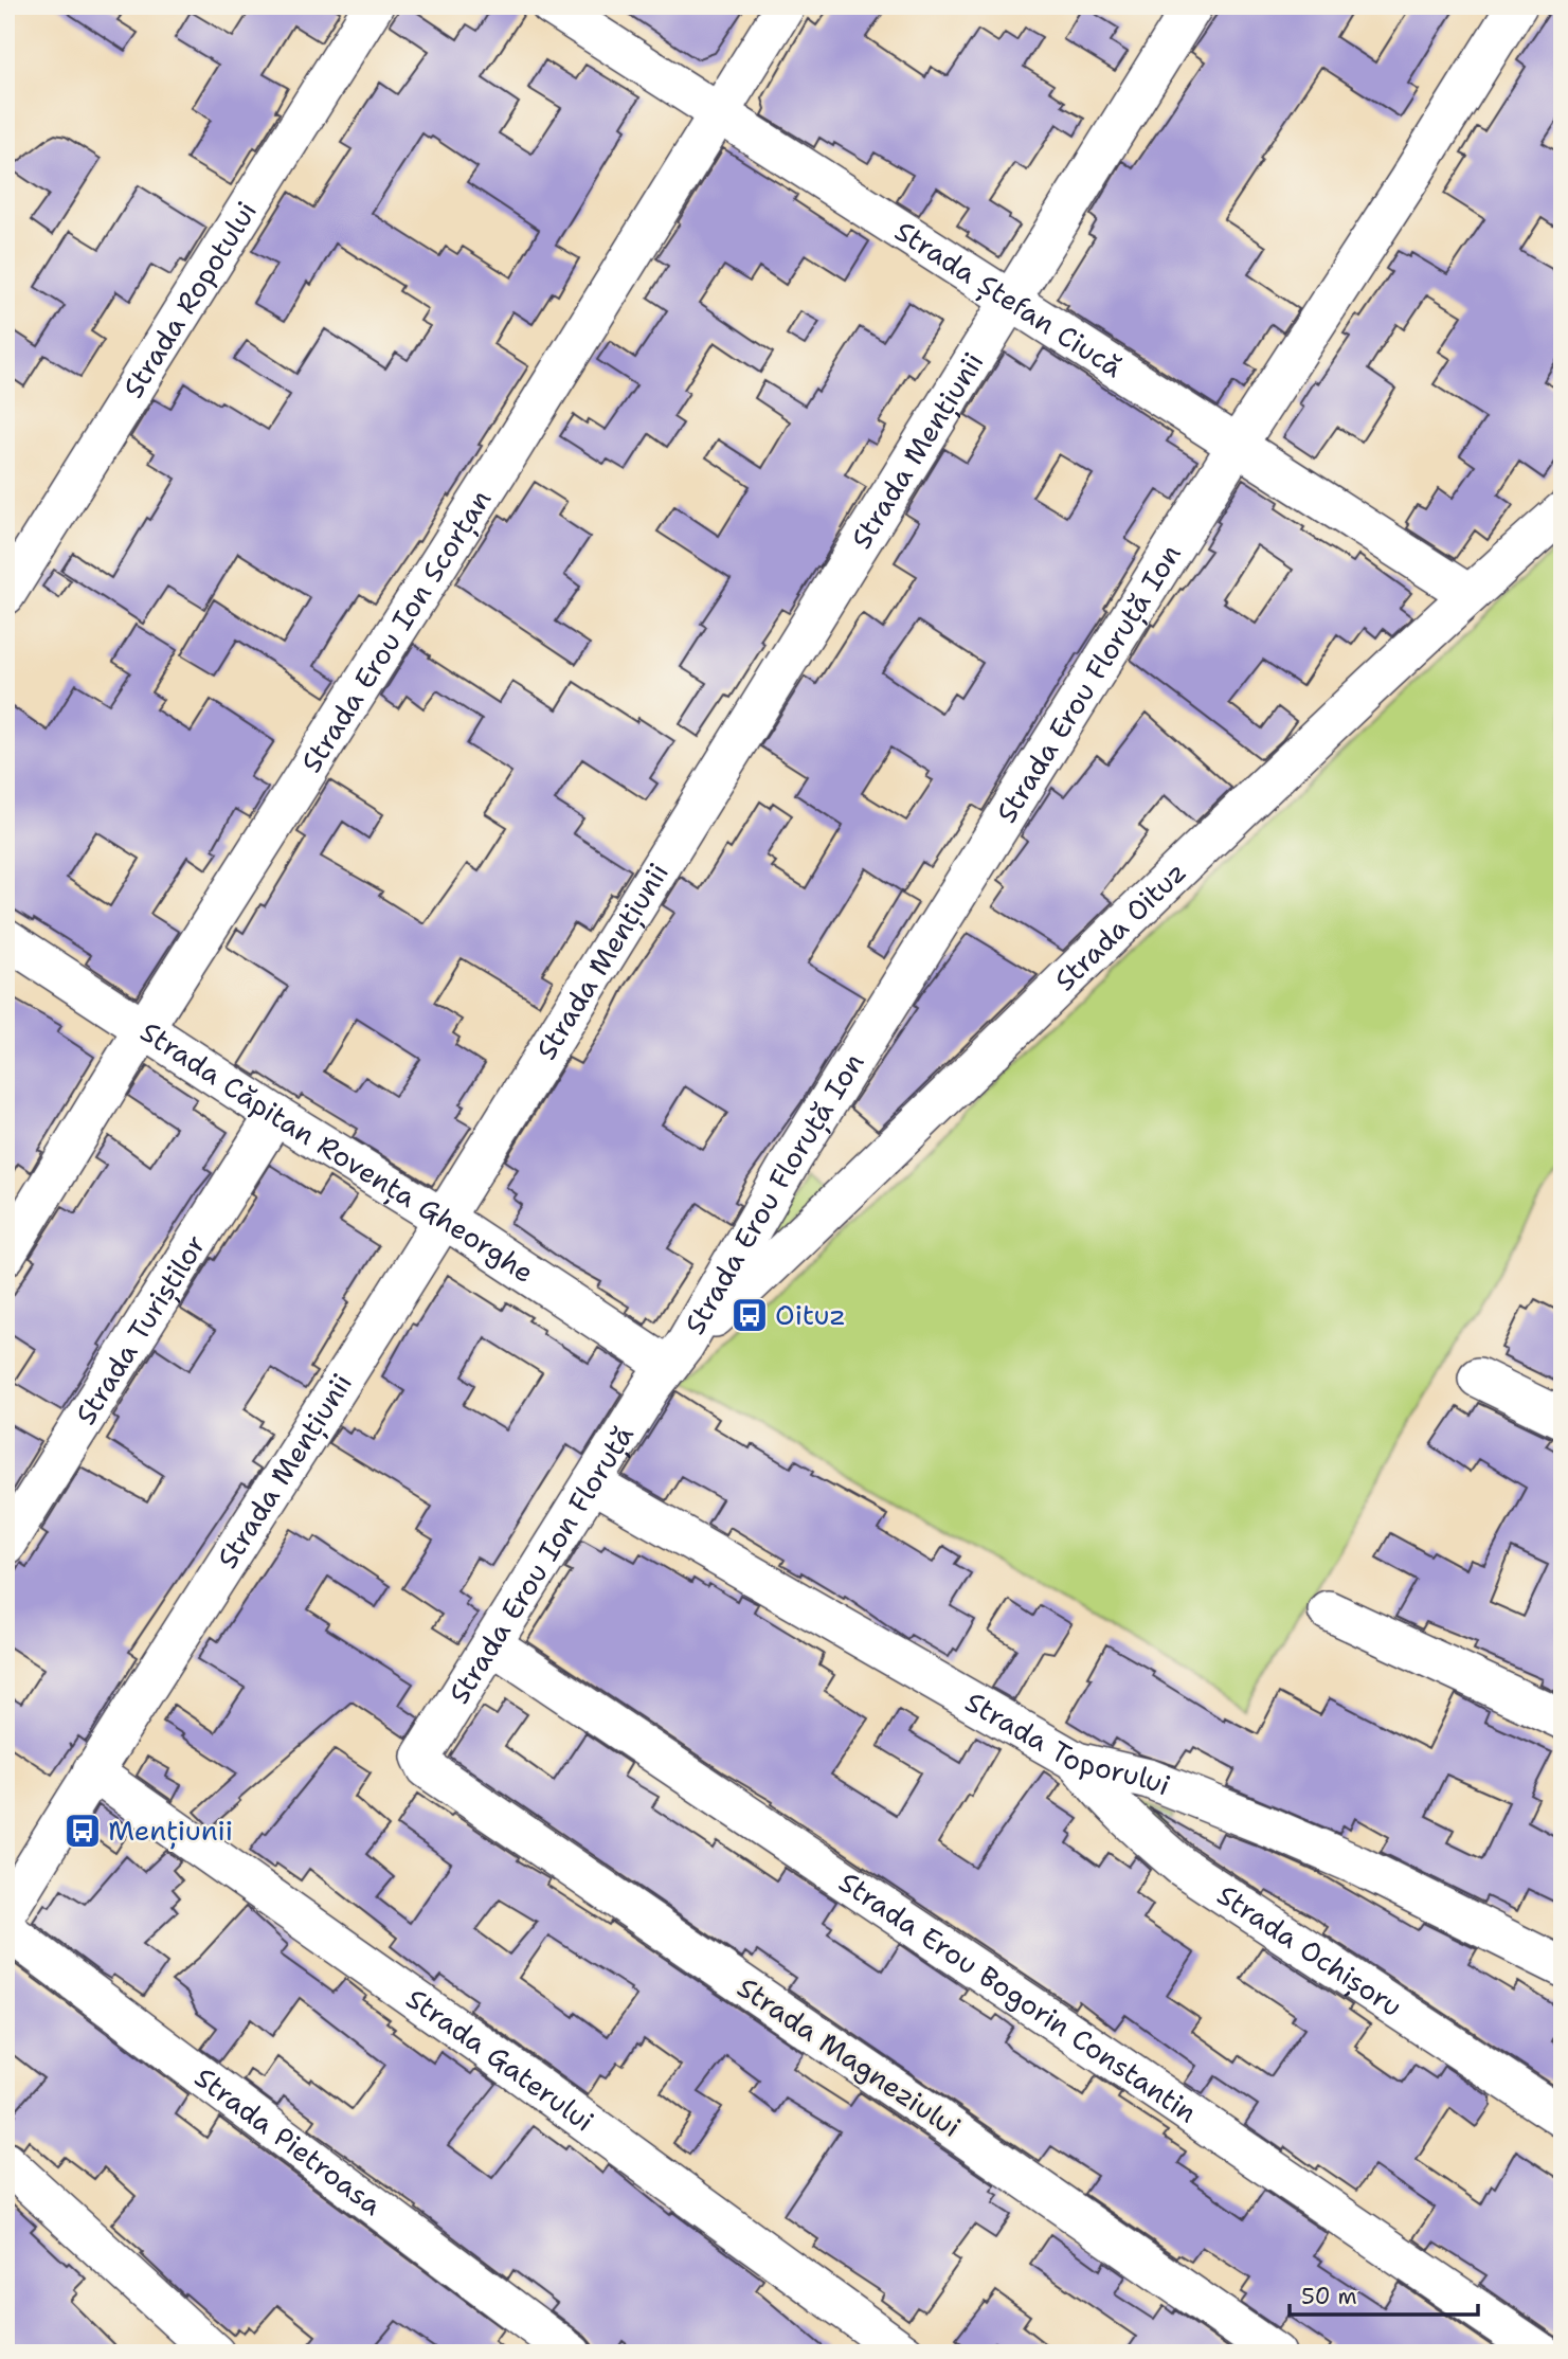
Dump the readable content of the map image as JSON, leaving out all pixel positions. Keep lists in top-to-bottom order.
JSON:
{
  "streets": {
    "street": [
      "Strada Ștefan Ciucă",
      "Strada Ropotului",
      "Strada Mențiunii",
      "Strada Erou Ion Scorțan",
      "Strada Erou Floruță Ion",
      "Strada Oituz",
      "Strada Căpitan Rovența Gheorghe",
      "Strada Turiștilor",
      "Strada Erou Ion Floruță",
      "Strada Toporului",
      "Strada Ochișoru",
      "Strada Erou Bogorin Constantin",
      "Strada Magneziului",
      "Strada Gaterului",
      "Strada Pietroasa"
    ]
  },
  "crossings": [
    ["Strada Ștefan Ciucă", "Strada Mențiunii"],
    ["Strada Ștefan Ciucă", "Strada Erou Ion Scorțan"],
    ["Strada Ștefan Ciucă", "Strada Erou Floruță Ion"],
    ["Strada Ștefan Ciucă", "Strada Oituz"],
    ["Strada Mențiunii", "Strada Căpitan Rovența Gheorghe"],
    ["Strada Mențiunii", "Strada Gaterului"],
    ["Strada Erou Ion Scorțan", "Strada Căpitan Rovența Gheorghe"],
    ["Strada Erou Floruță Ion", "Strada Oituz"],
    ["Strada Erou Floruță Ion", "Strada Căpitan Rovența Gheorghe"],
    ["Strada Erou Floruță Ion", "Strada Erou Ion Floruță"],
    ["Strada Oituz", "Strada Căpitan Rovența Gheorghe"],
    ["Strada Oituz", "Strada Erou Ion Floruță"],
    ["Strada Căpitan Rovența Gheorghe", "Strada Turiștilor"],
    ["Strada Căpitan Rovența Gheorghe", "Strada Erou Ion Floruță"],
    ["Strada Erou Ion Floruță", "Strada Toporului"],
    ["Strada Erou Ion Floruță", "Strada Erou Bogorin Constantin"],
    ["Strada Erou Ion Floruță", "Strada Magneziului"],
    ["Strada Toporului", "Strada Ochișoru"]
  ],
  "places": {
    "bus stop": ["Oituz", "Mențiunii"]
  },
  "scale_bar": "50 m"
}
